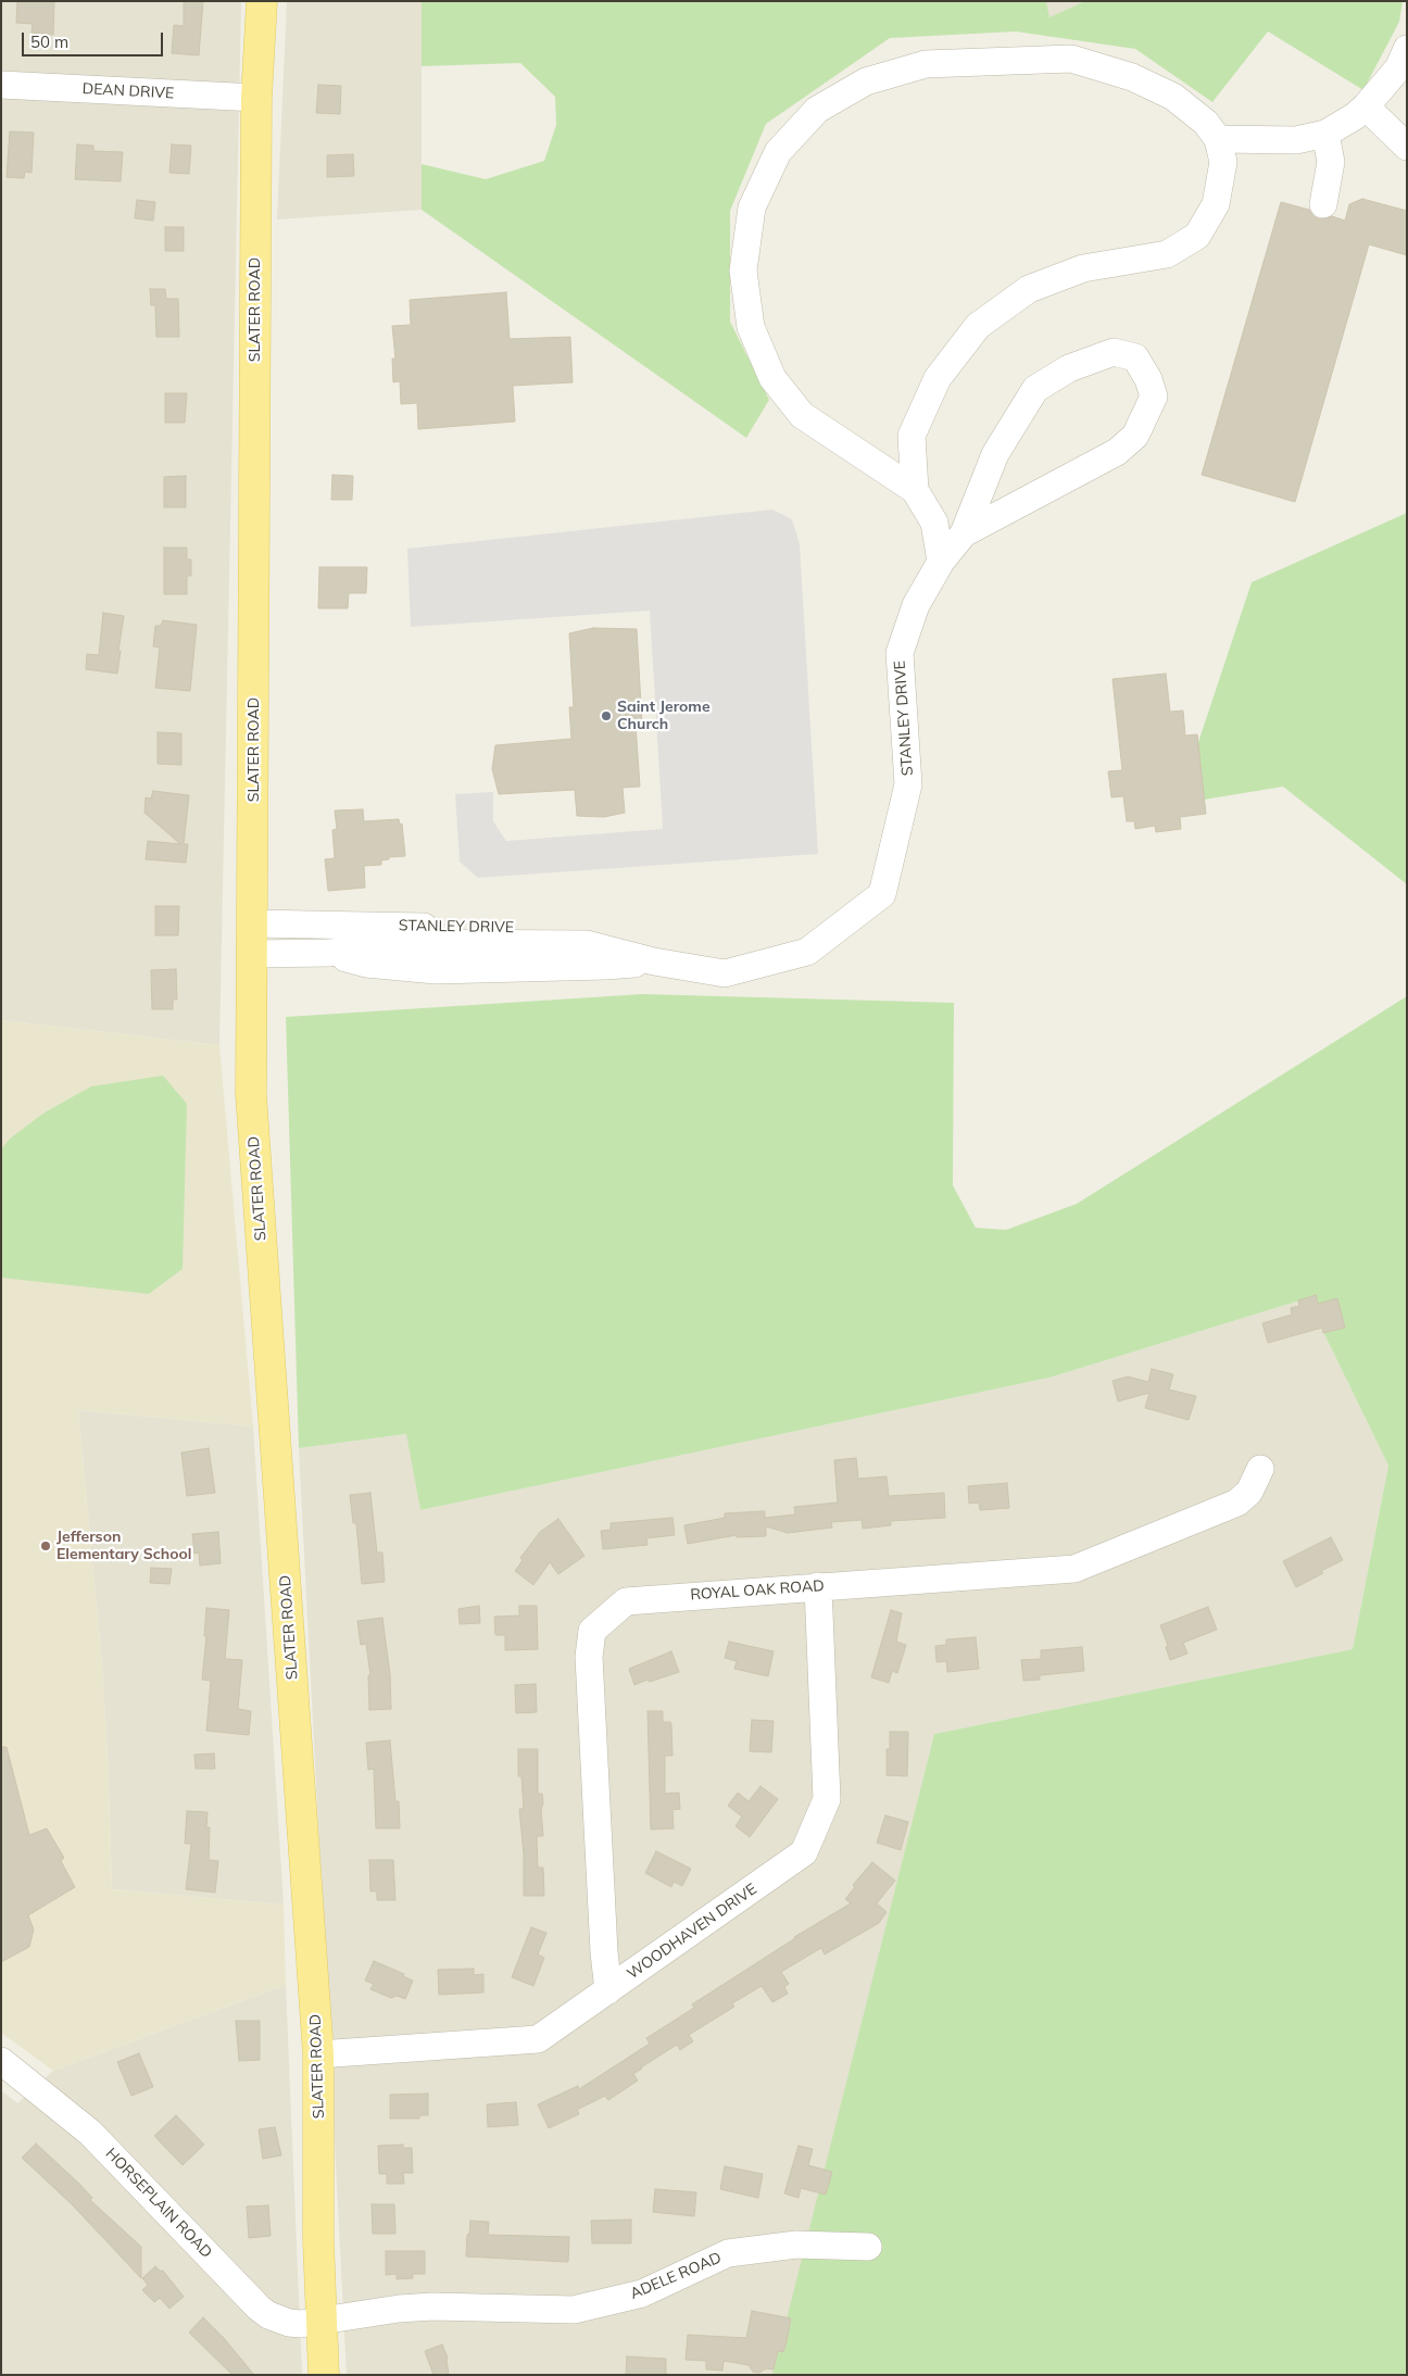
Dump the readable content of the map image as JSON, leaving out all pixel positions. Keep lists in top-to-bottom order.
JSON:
{
  "streets": {
    "main road": ["SLATER ROAD"],
    "street": [
      "DEAN DRIVE",
      "STANLEY DRIVE",
      "ROYAL OAK ROAD",
      "WOODHAVEN DRIVE",
      "HORSEPLAIN ROAD",
      "ADELE ROAD"
    ]
  },
  "crossings": [
    ["DEAN DRIVE", "SLATER ROAD"],
    ["SLATER ROAD", "STANLEY DRIVE"],
    ["SLATER ROAD", "WOODHAVEN DRIVE"],
    ["SLATER ROAD", "HORSEPLAIN ROAD"],
    ["SLATER ROAD", "ADELE ROAD"],
    ["ROYAL OAK ROAD", "WOODHAVEN DRIVE"],
    ["HORSEPLAIN ROAD", "ADELE ROAD"]
  ],
  "places": ["Saint Jerome Church", "Jefferson Elementary School"],
  "scale_bar": "50 m"
}
